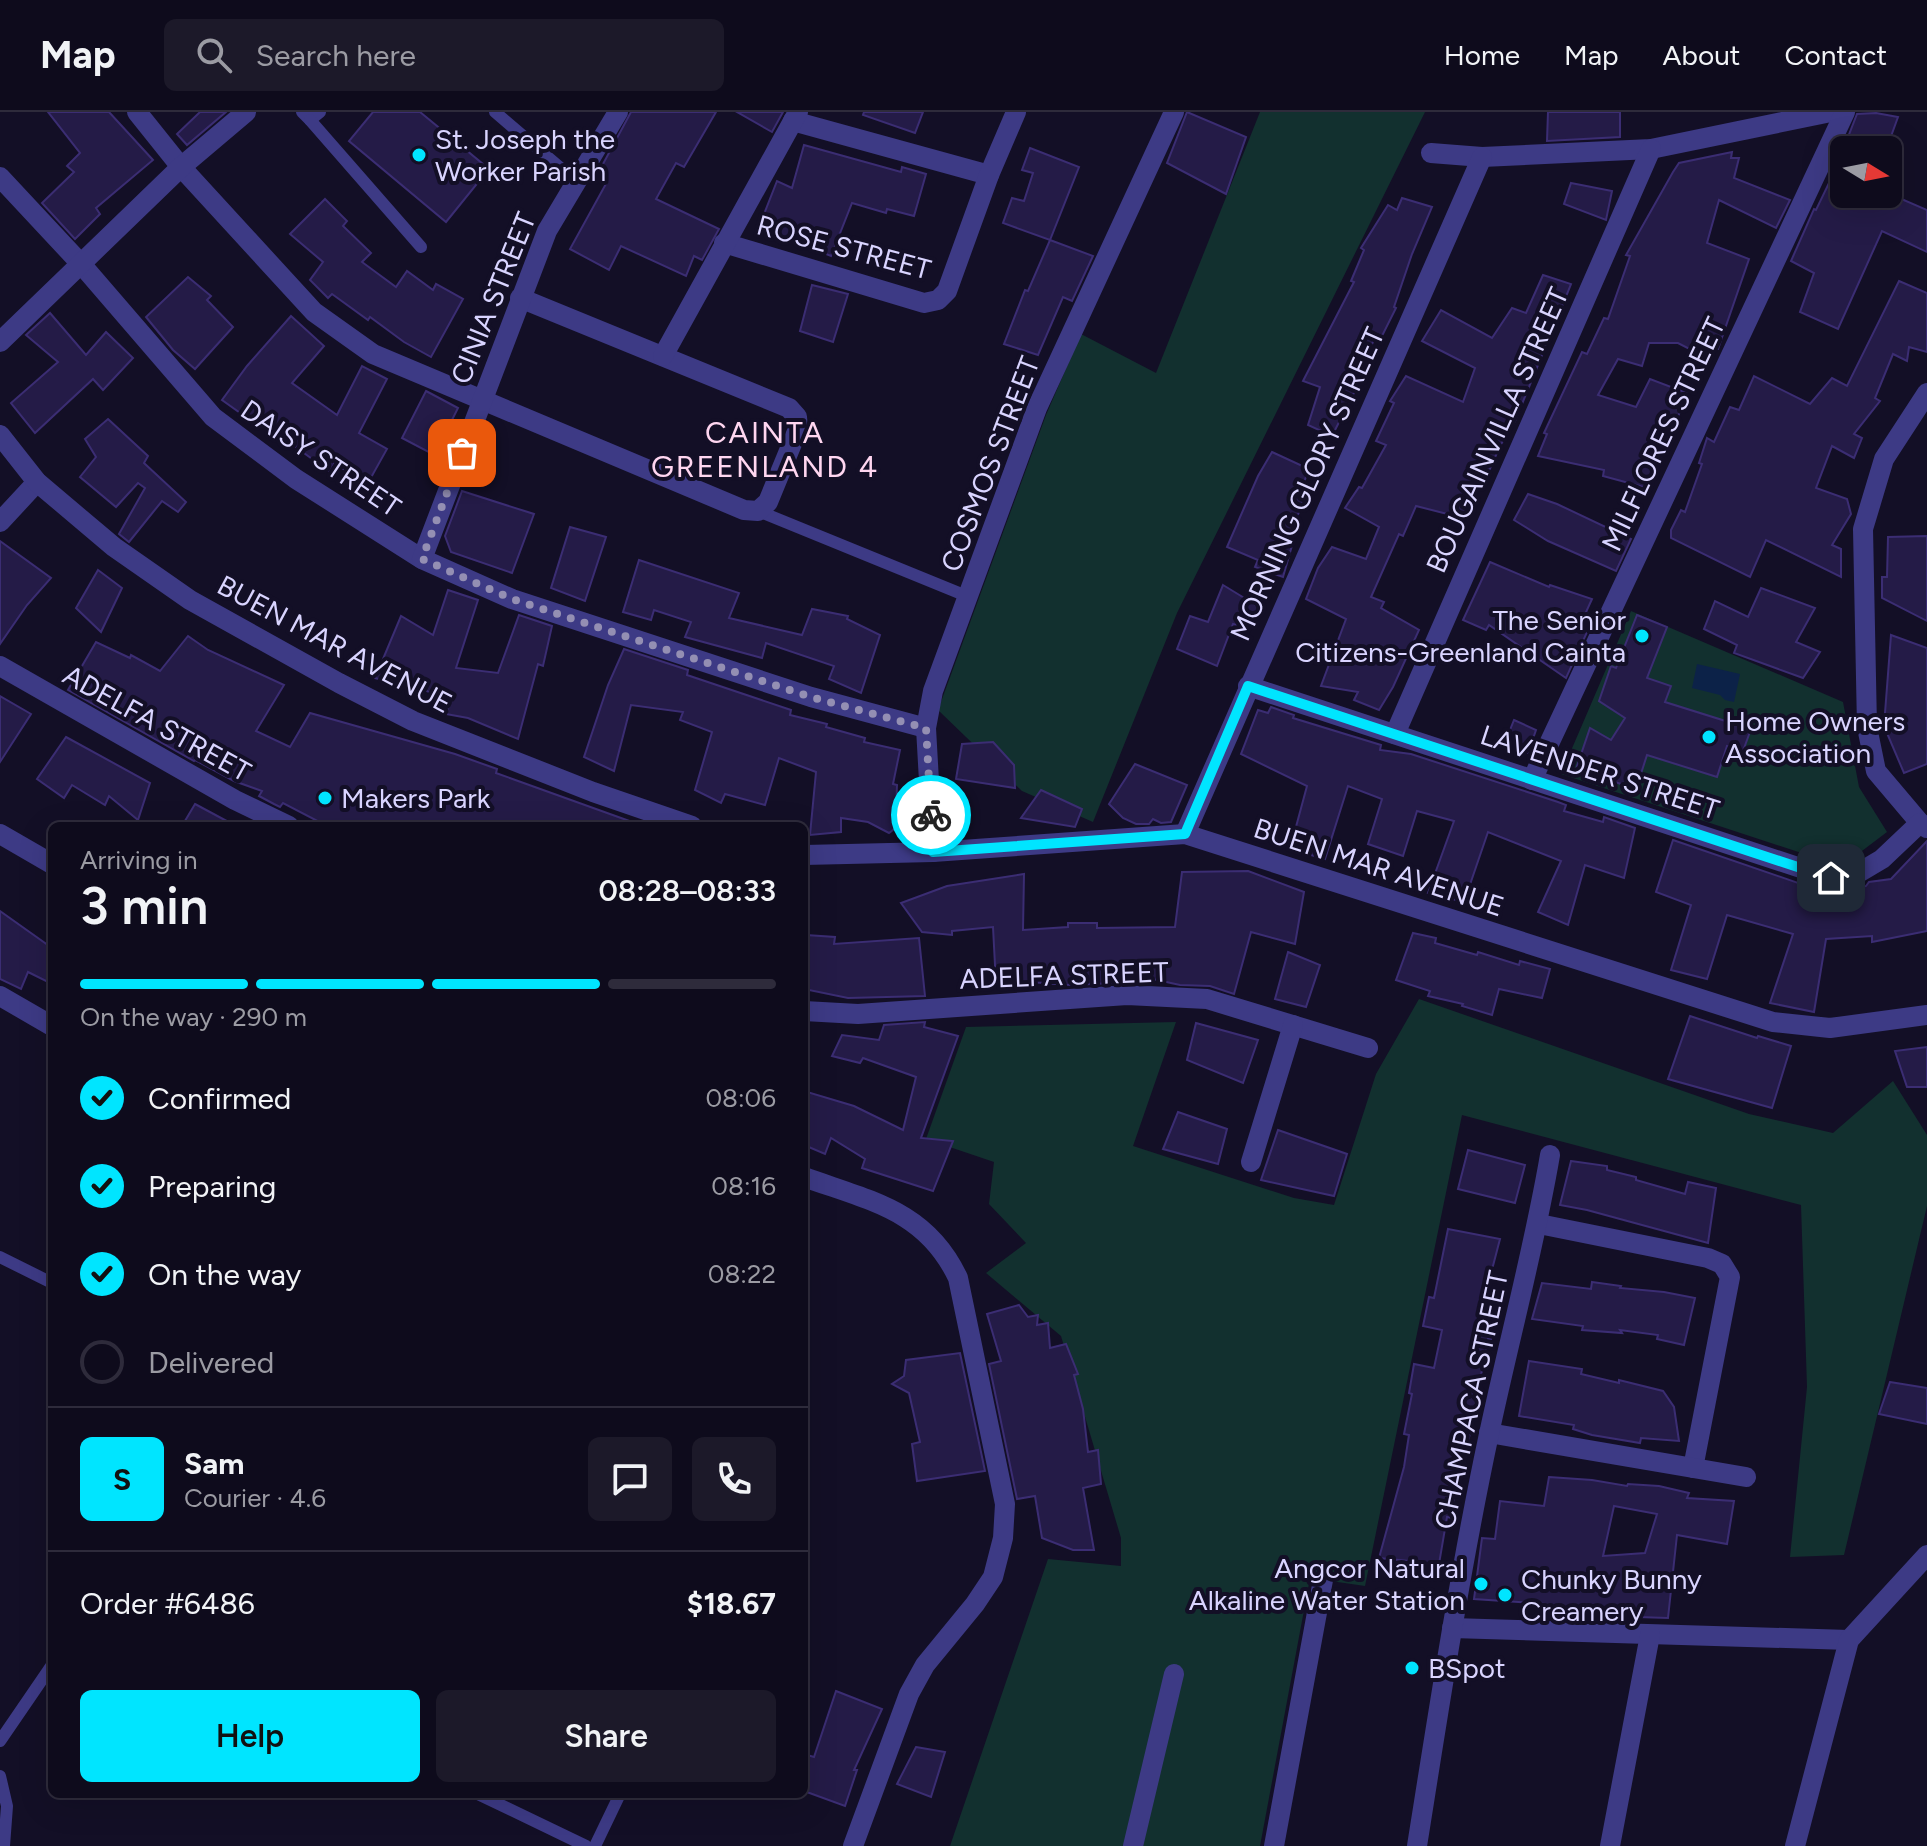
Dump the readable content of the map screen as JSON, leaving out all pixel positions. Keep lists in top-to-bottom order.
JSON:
{
  "streets": {
    "street": [
      "ROSE STREET",
      "CINIA STREET",
      "BOUGAINVILLA STREET",
      "MILFLORES STREET",
      "DAISY STREET",
      "COSMOS STREET",
      "MORNING GLORY STREET",
      "BUEN MAR AVENUE",
      "ADELFA STREET",
      "LAVENDER STREET",
      "CHAMPACA STREET"
    ]
  },
  "crossings": [
    ["CINIA STREET", "DAISY STREET"],
    ["BOUGAINVILLA STREET", "LAVENDER STREET"],
    ["MILFLORES STREET", "LAVENDER STREET"],
    ["DAISY STREET", "COSMOS STREET"],
    ["COSMOS STREET", "BUEN MAR AVENUE"],
    ["MORNING GLORY STREET", "BUEN MAR AVENUE"],
    ["MORNING GLORY STREET", "LAVENDER STREET"]
  ],
  "districts": ["CAINTA GREENLAND 4"],
  "places": [
    "St. Joseph the Worker Parish",
    "The Senior Citizens-Greenland Cainta",
    "Home Owners Association",
    "Makers Park",
    "Angcor Natural Alkaline Water Station",
    "Chunky Bunny Creamery",
    "BSpot"
  ],
  "north": "right",
  "page": {
    "header": "Map",
    "search": "Search here",
    "nav": [
      "Home",
      "Map",
      "About",
      "Contact"
    ],
    "heading": ["3 min", "Arriving in", "08:28–08:33"],
    "panel": [
      "Sam",
      "Courier · 4.6",
      "Order #6486",
      "$18.67"
    ],
    "bar": "On the way · 290 m",
    "list": [
      ["Confirmed", "08:06"],
      ["Preparing", "08:16"],
      ["On the way", "08:22"],
      "Delivered"
    ],
    "round": "S",
    "buttons": ["Help", "Share"]
  }
}
